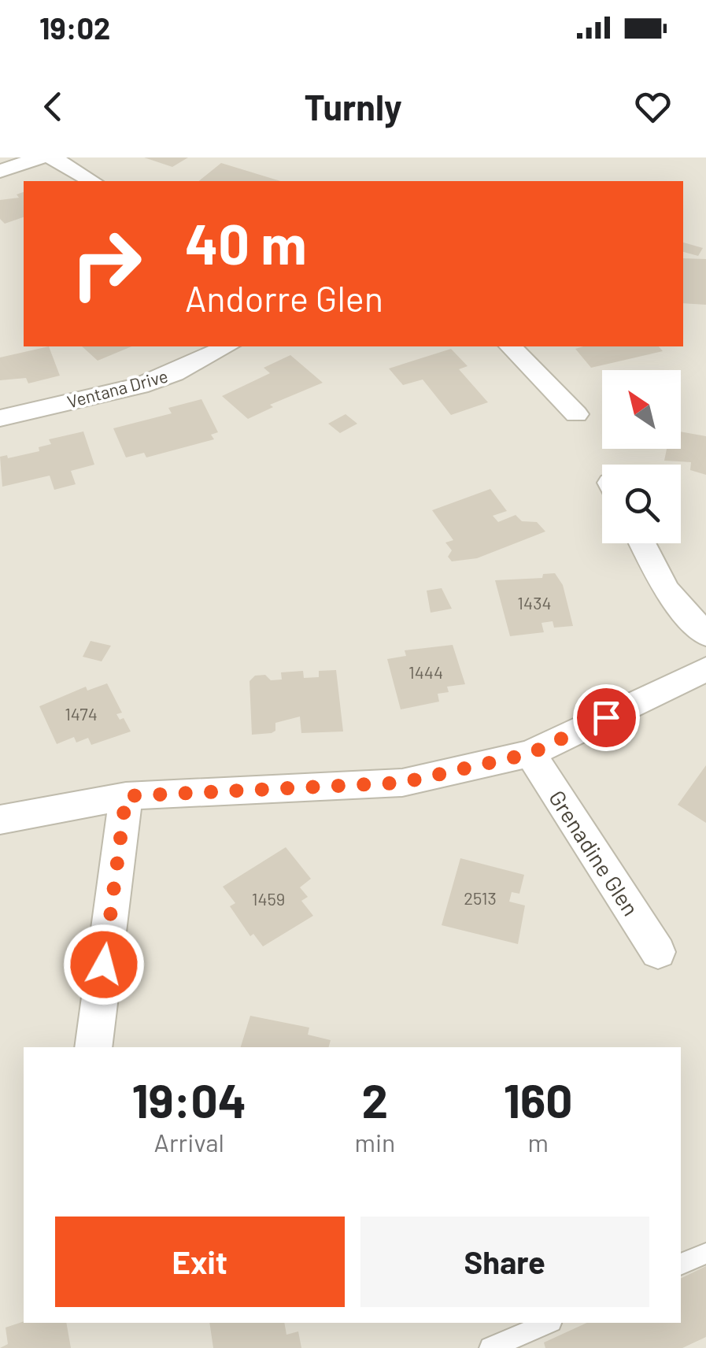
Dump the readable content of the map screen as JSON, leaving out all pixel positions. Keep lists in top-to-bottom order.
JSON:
{
  "streets": {
    "street": ["Ventana Drive", "Grenadine Glen"]
  },
  "house_numbers": [
    "1434",
    "1444",
    "1474",
    "2513",
    "1459"
  ],
  "north": "top left",
  "page": {
    "status": "19:02",
    "header": "Turnly",
    "turn": ["40 m", "Andorre Glen"],
    "eta": [
      "19:04",
      "Arrival",
      "2",
      "min",
      "160",
      "m"
    ],
    "buttons": ["Exit", "Share"]
  }
}
